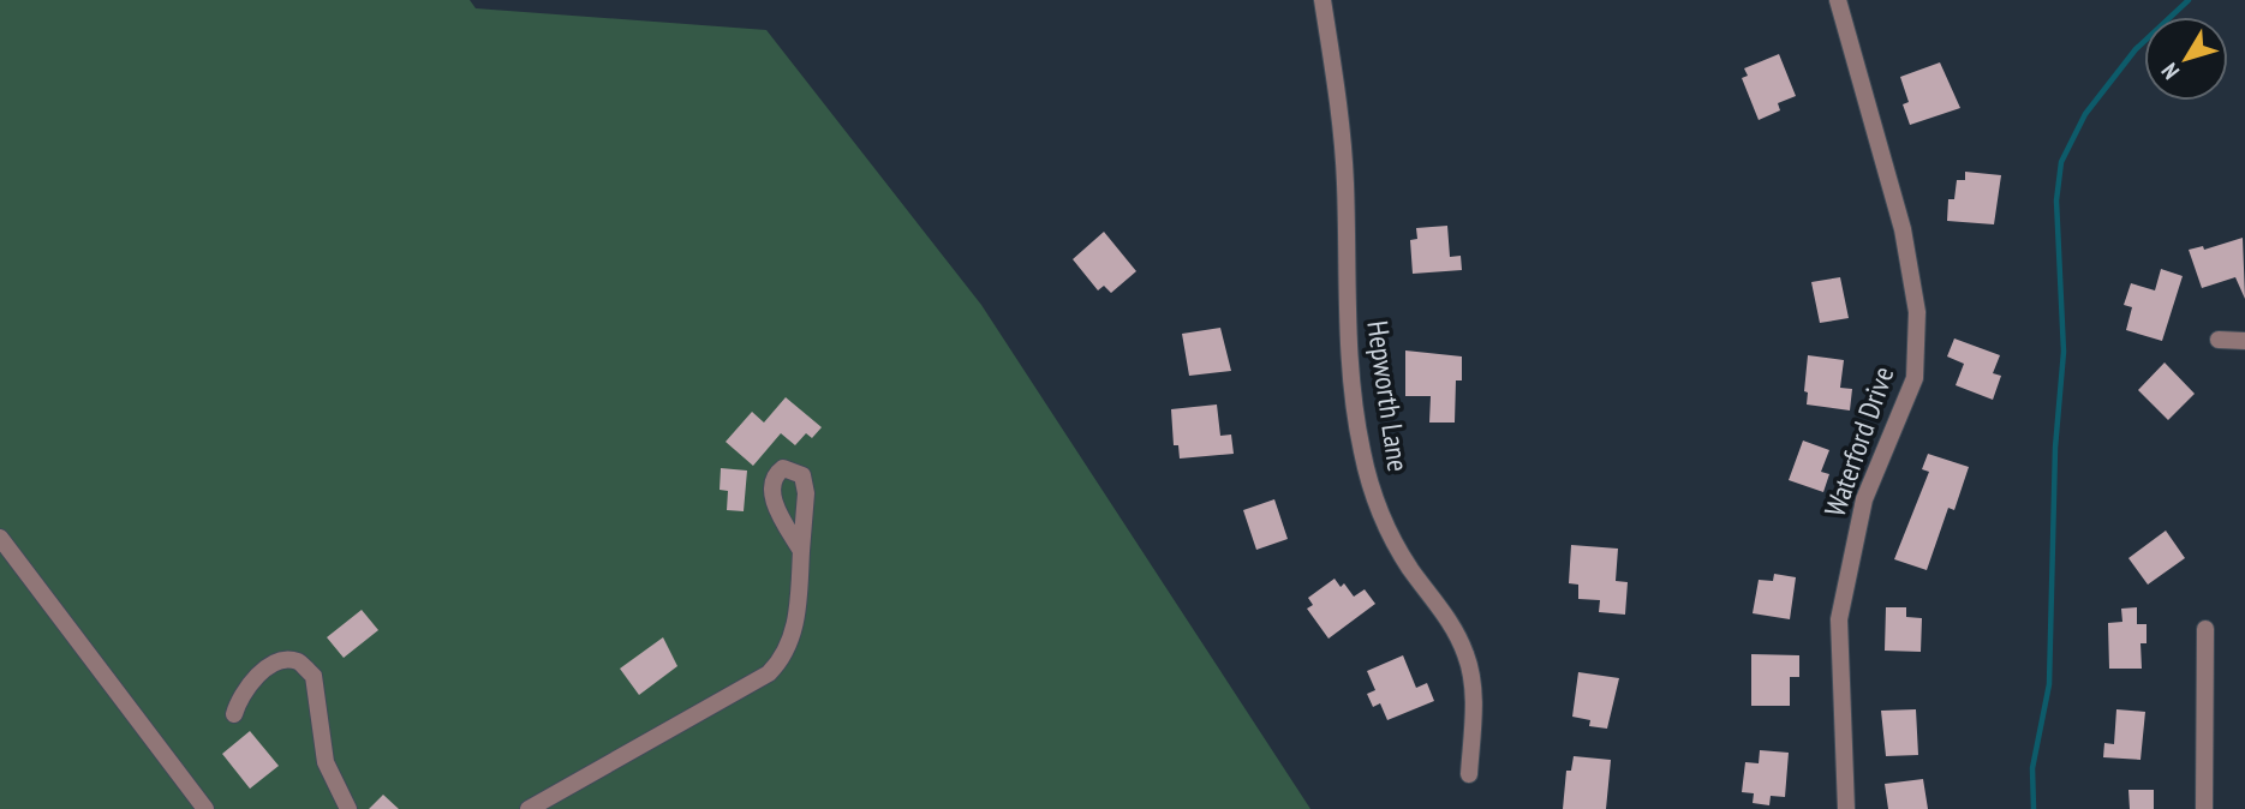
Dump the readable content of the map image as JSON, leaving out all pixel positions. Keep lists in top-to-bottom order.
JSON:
{
  "streets": {
    "street": ["Hepworth Lane", "Waterford Drive"]
  },
  "north": "bottom left"
}
